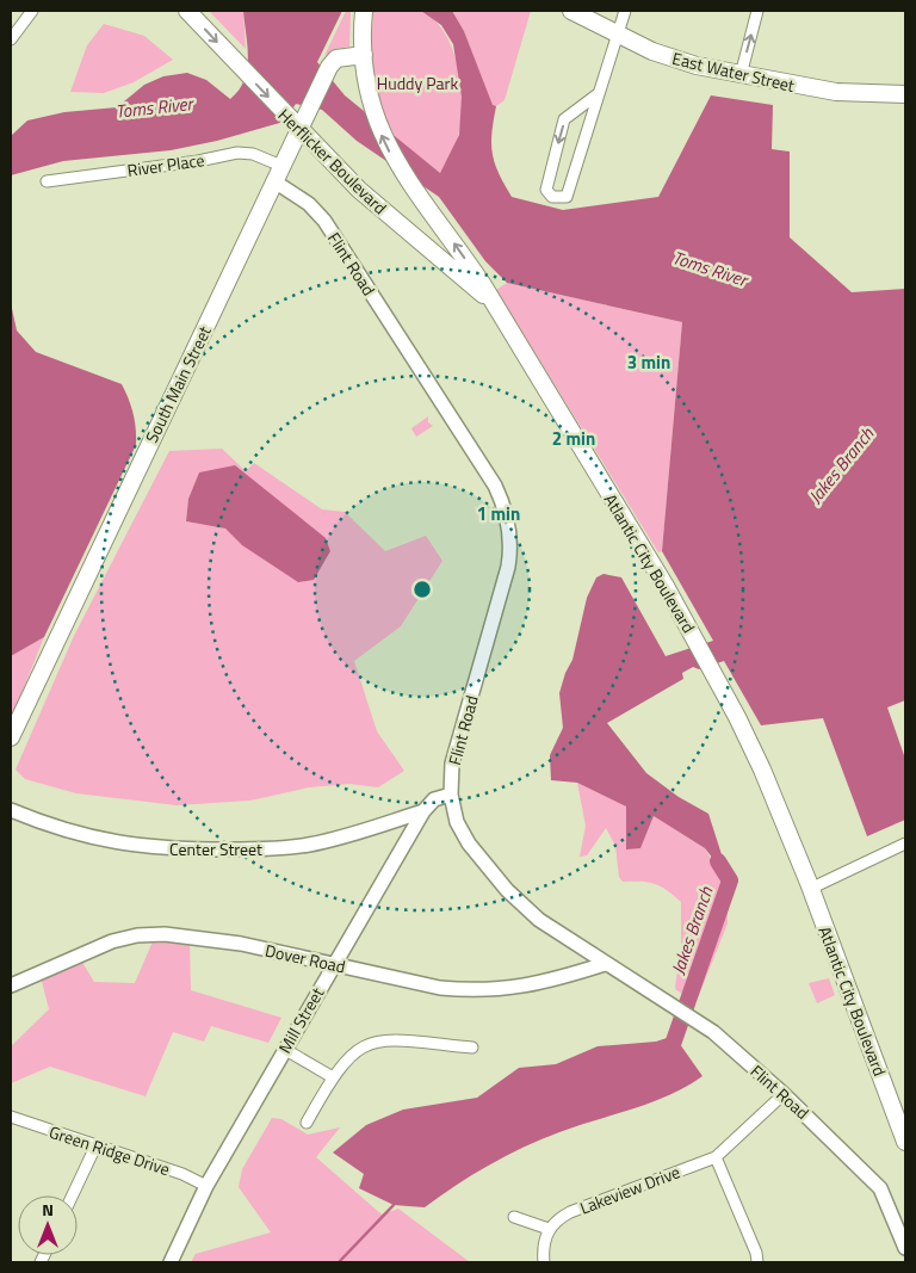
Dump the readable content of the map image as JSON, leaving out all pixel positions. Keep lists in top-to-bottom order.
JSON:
{
  "streets": {
    "main road": [
      "East Water Street",
      "Herflicker Boulevard",
      "South Main Street",
      "Atlantic City Boulevard"
    ],
    "street": [
      "River Place",
      "Flint Road",
      "Center Street",
      "Dover Road",
      "Mill Street",
      "Green Ridge Drive",
      "Lakeview Drive"
    ]
  },
  "crossings": [
    ["Herflicker Boulevard", "South Main Street"],
    ["Herflicker Boulevard", "Atlantic City Boulevard"],
    ["River Place", "Flint Road"],
    ["River Place", "South Main Street"],
    ["Flint Road", "South Main Street"],
    ["Flint Road", "Dover Road"],
    ["Flint Road", "Mill Street"],
    ["Flint Road", "Lakeview Drive"],
    ["South Main Street", "Atlantic City Boulevard"],
    ["Center Street", "Mill Street"],
    ["Dover Road", "Mill Street"],
    ["Mill Street", "Green Ridge Drive"]
  ],
  "one_way": ["Herflicker Boulevard"],
  "water": ["Toms River", "Jakes Branch"],
  "parks": ["Huddy Park"],
  "north": "top",
  "rings": ["3 min", "2 min", "1 min"]
}
